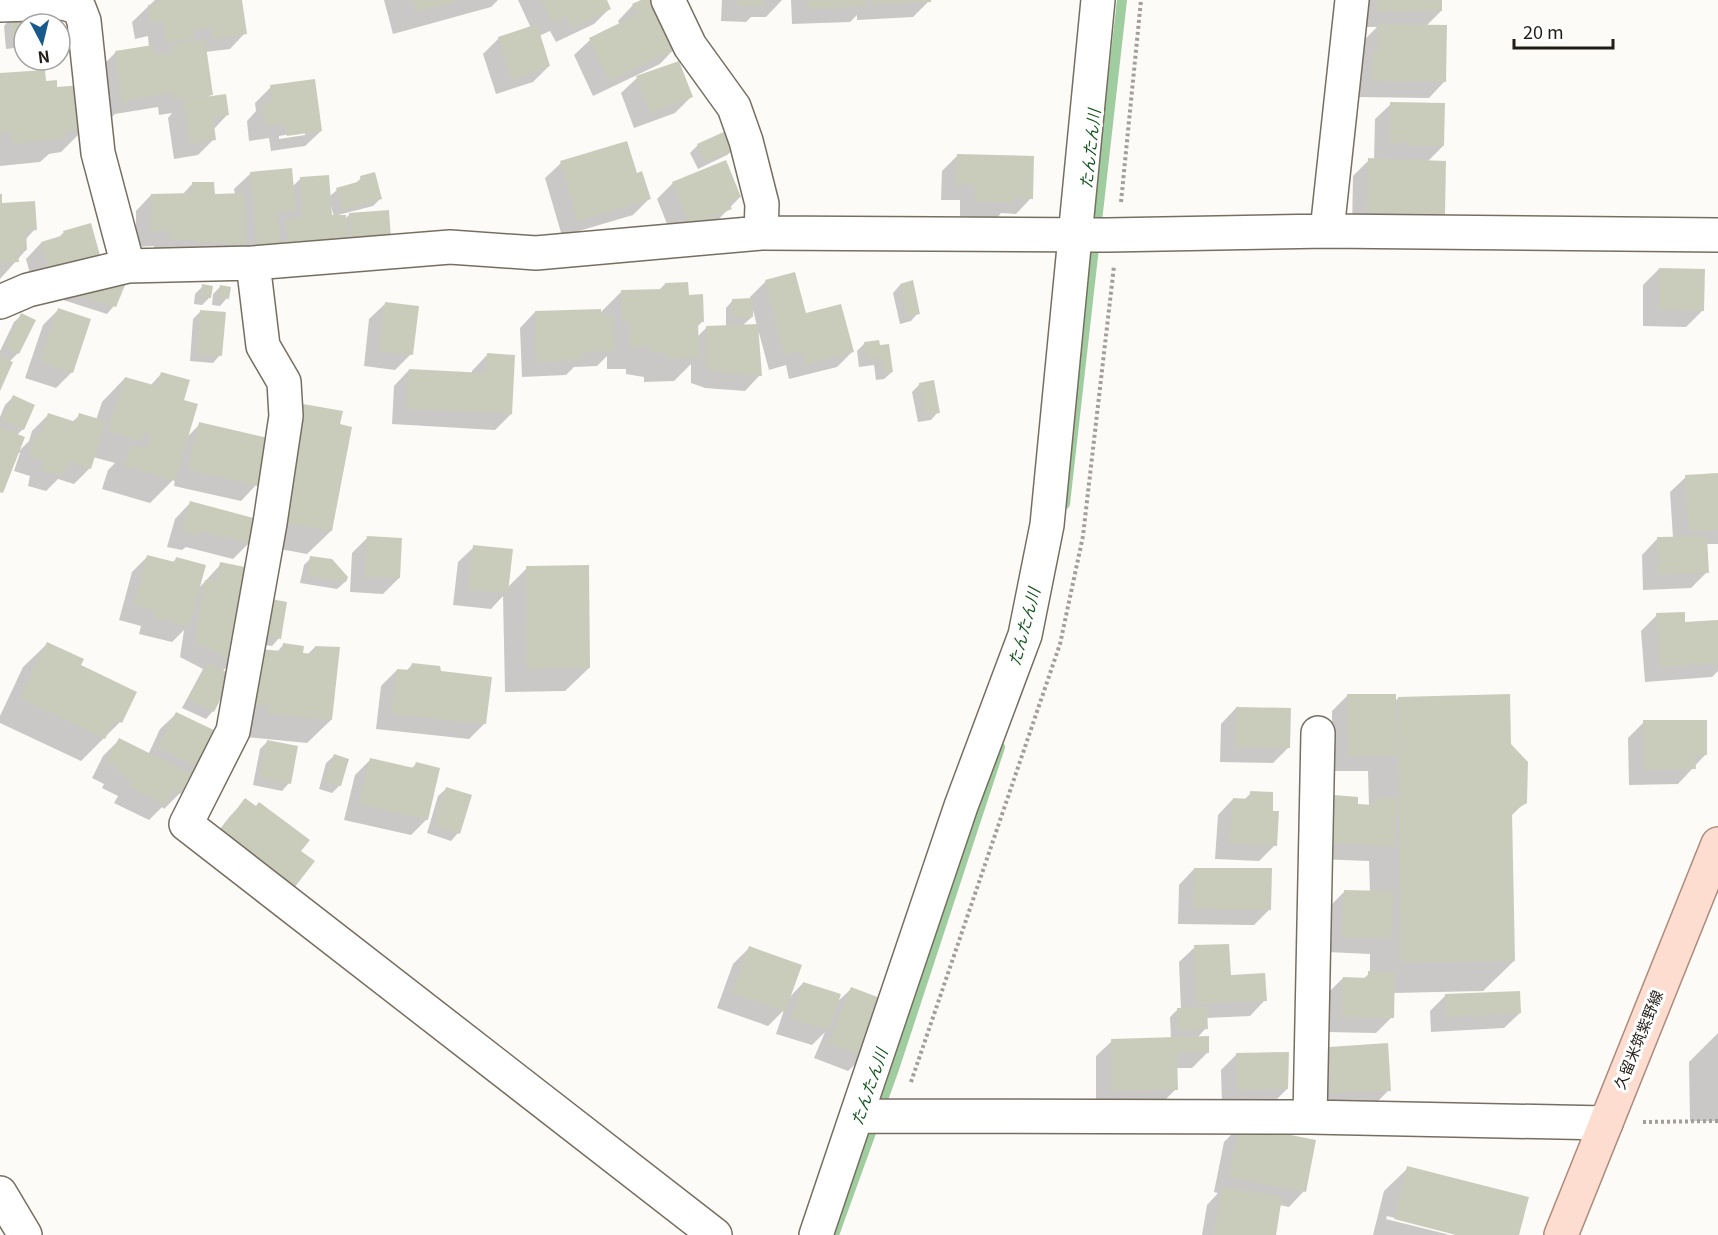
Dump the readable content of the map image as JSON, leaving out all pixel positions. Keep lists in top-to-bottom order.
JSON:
{
  "streets": {
    "main road": ["久留米筑紫野線"]
  },
  "water": ["たんたん川"],
  "scale_bar": "20 m",
  "north": "bottom"
}
